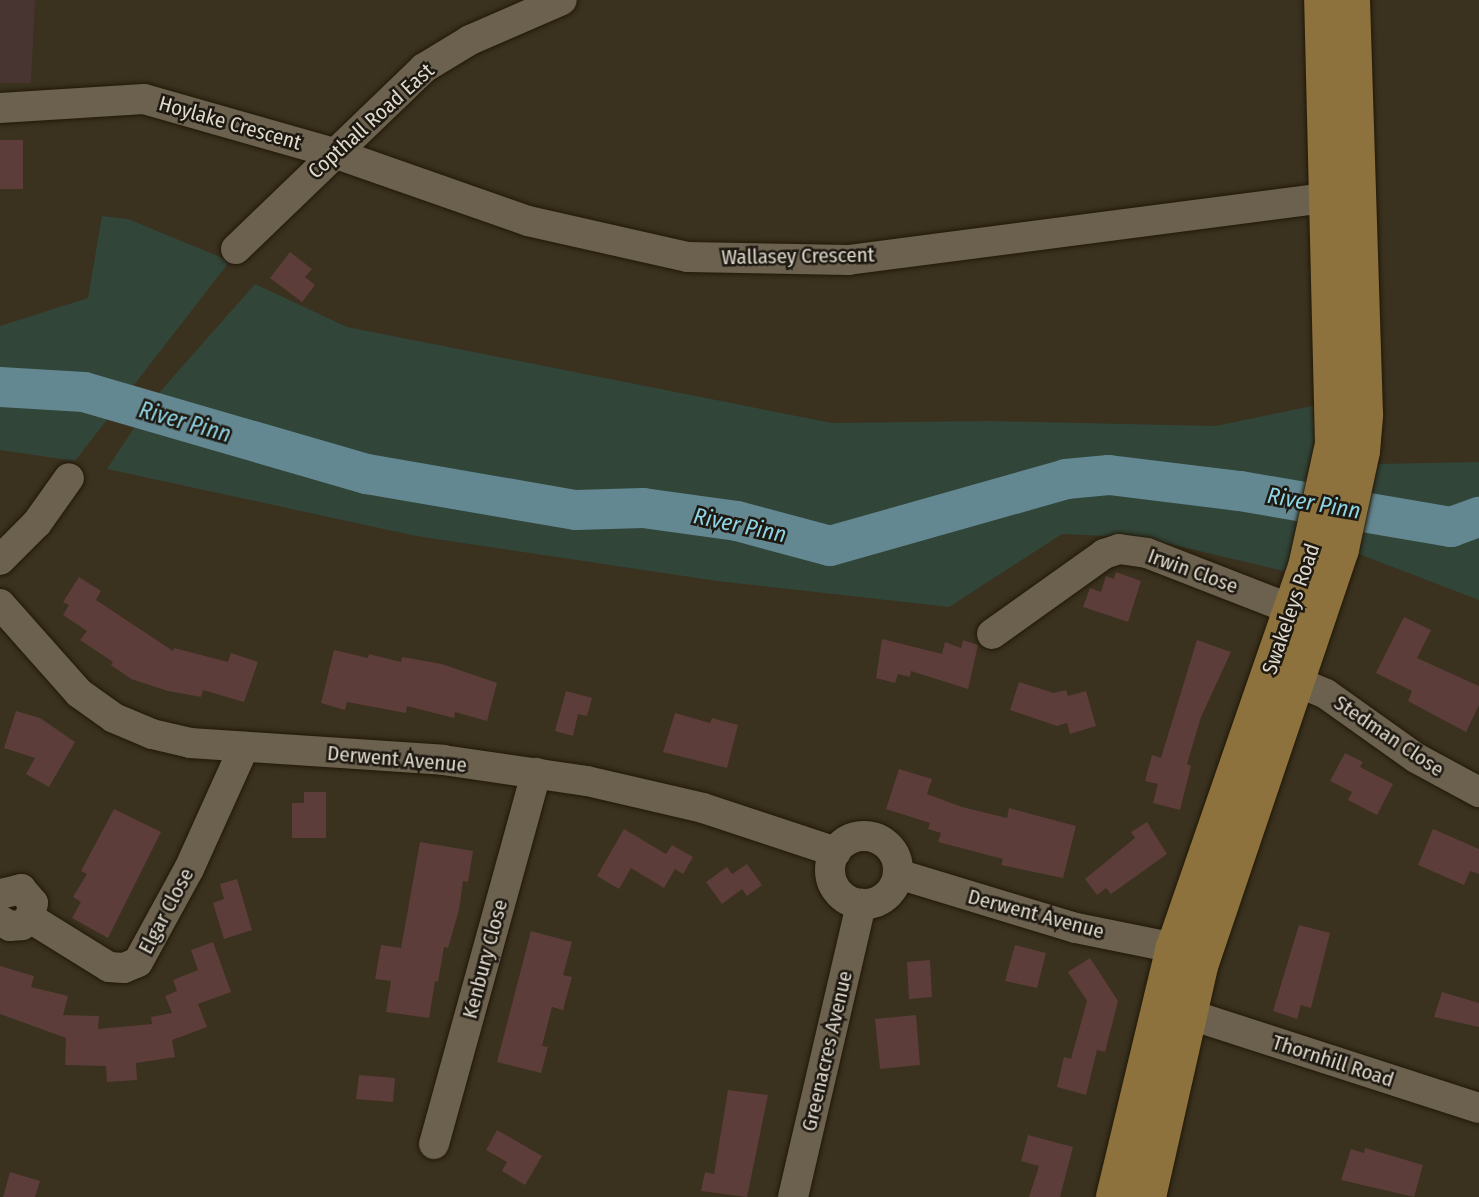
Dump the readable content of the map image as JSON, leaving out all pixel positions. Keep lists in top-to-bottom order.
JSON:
{
  "streets": {
    "main road": ["Swakeleys Road"],
    "street": [
      "Copthall Road East",
      "Hoylake Crescent",
      "Wallasey Crescent",
      "Irwin Close",
      "Stedman Close",
      "Derwent Avenue",
      "Elgar Close",
      "Kenbury Close",
      "Greenacres Avenue",
      "Thornhill Road"
    ]
  },
  "crossings": [
    ["Copthall Road East", "Hoylake Crescent"],
    ["Copthall Road East", "Wallasey Crescent"],
    ["Hoylake Crescent", "Wallasey Crescent"],
    ["Wallasey Crescent", "Swakeleys Road"],
    ["Irwin Close", "Swakeleys Road"],
    ["Swakeleys Road", "Stedman Close"],
    ["Swakeleys Road", "Derwent Avenue"],
    ["Swakeleys Road", "Thornhill Road"],
    ["Derwent Avenue", "Elgar Close"],
    ["Derwent Avenue", "Kenbury Close"],
    ["Derwent Avenue", "Greenacres Avenue"]
  ],
  "water": ["River Pinn"]
}
